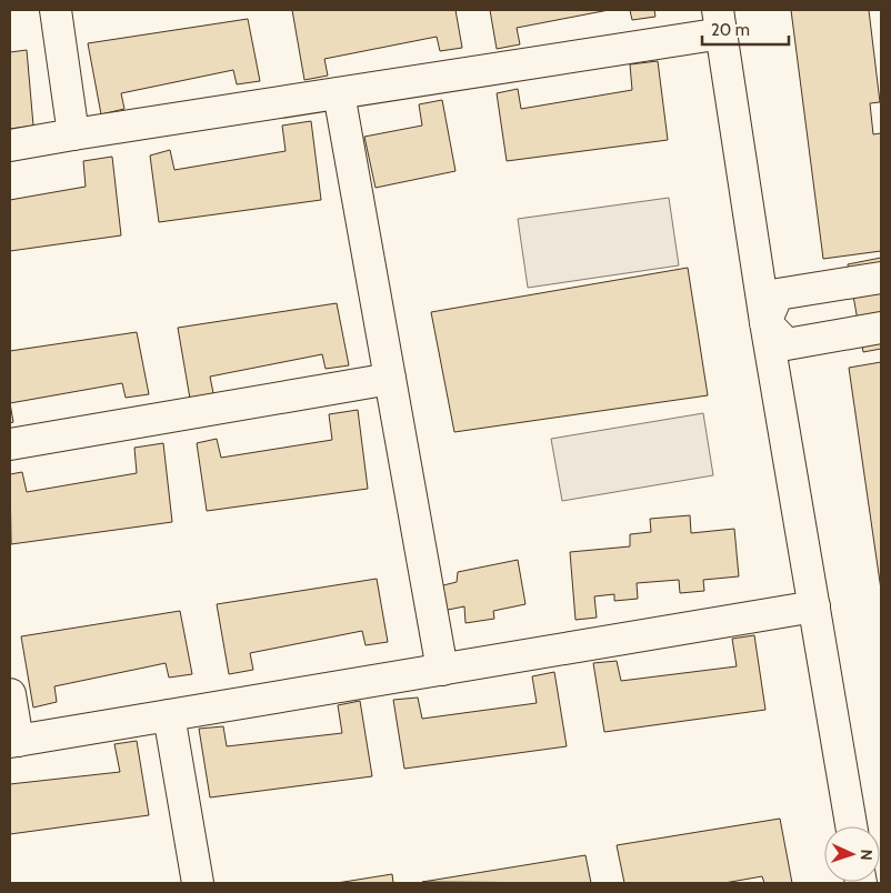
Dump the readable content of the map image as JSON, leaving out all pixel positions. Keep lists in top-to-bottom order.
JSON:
{
  "scale_bar": "20 m",
  "north": "right"
}
